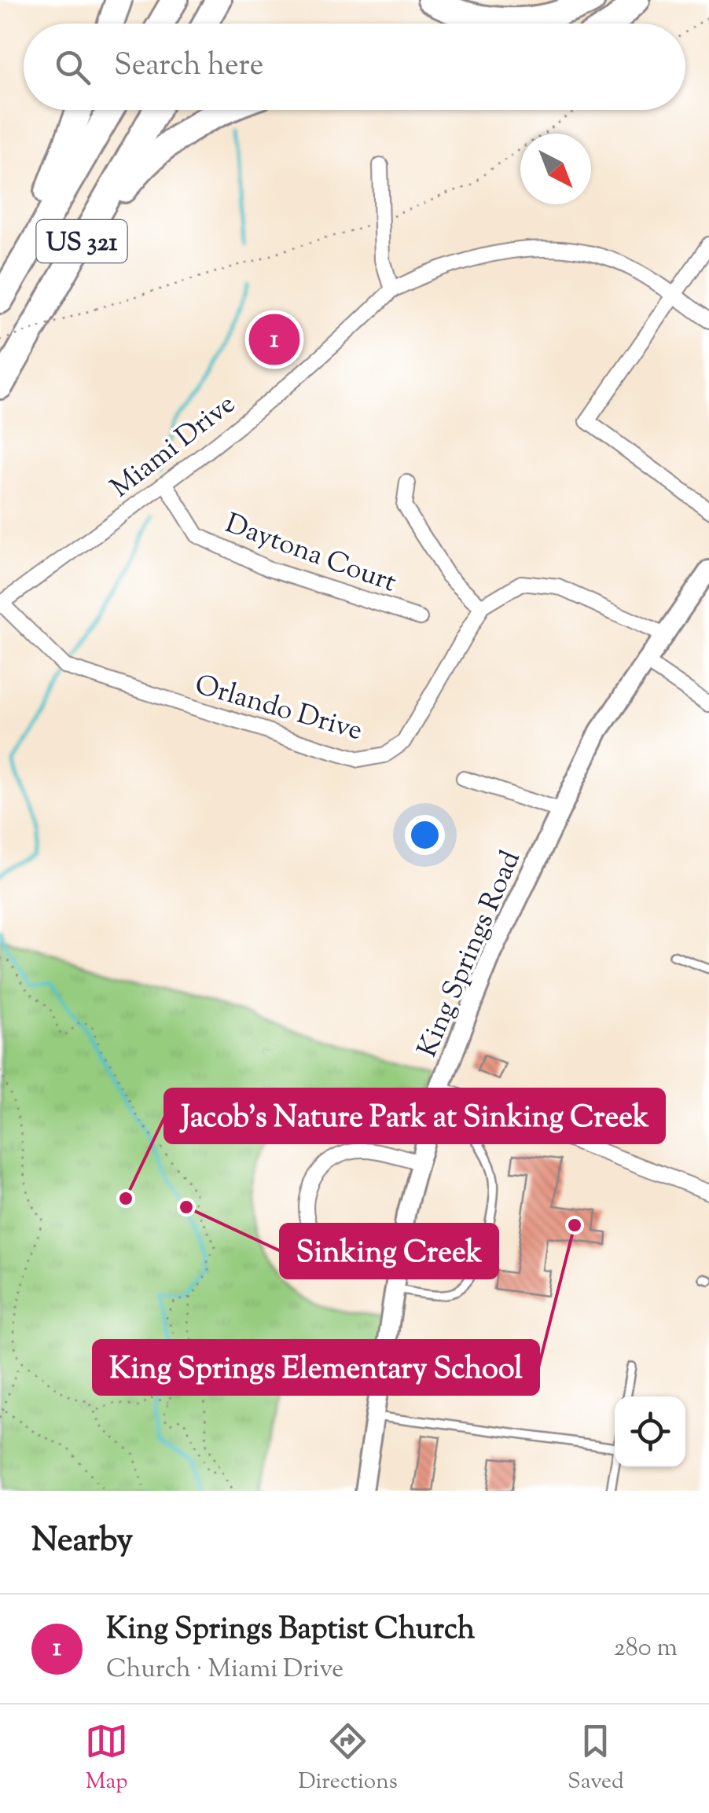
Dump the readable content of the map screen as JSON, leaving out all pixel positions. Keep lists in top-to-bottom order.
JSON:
{
  "streets": {
    "highway": ["US 321"],
    "street": [
      "Miami Drive",
      "Daytona Court",
      "Orlando Drive",
      "King Springs Road"
    ]
  },
  "crossings": [
    ["Miami Drive", "Daytona Court"],
    ["Miami Drive", "Orlando Drive"],
    ["Orlando Drive", "King Springs Road"]
  ],
  "places": ["Jacob's Nature Park at Sinking Creek", "Sinking Creek", "King Springs Elementary School"],
  "north": "bottom right",
  "page": {
    "search": "Search here",
    "pins": "1",
    "heading": "Nearby",
    "list": [
      {
        "mark": "1",
        "name": "King Springs Baptist Church",
        "note": "Church · Miami Drive",
        "value": "280 m"
      }
    ],
    "nav": ["Map", "Directions", "Saved"]
  }
}
